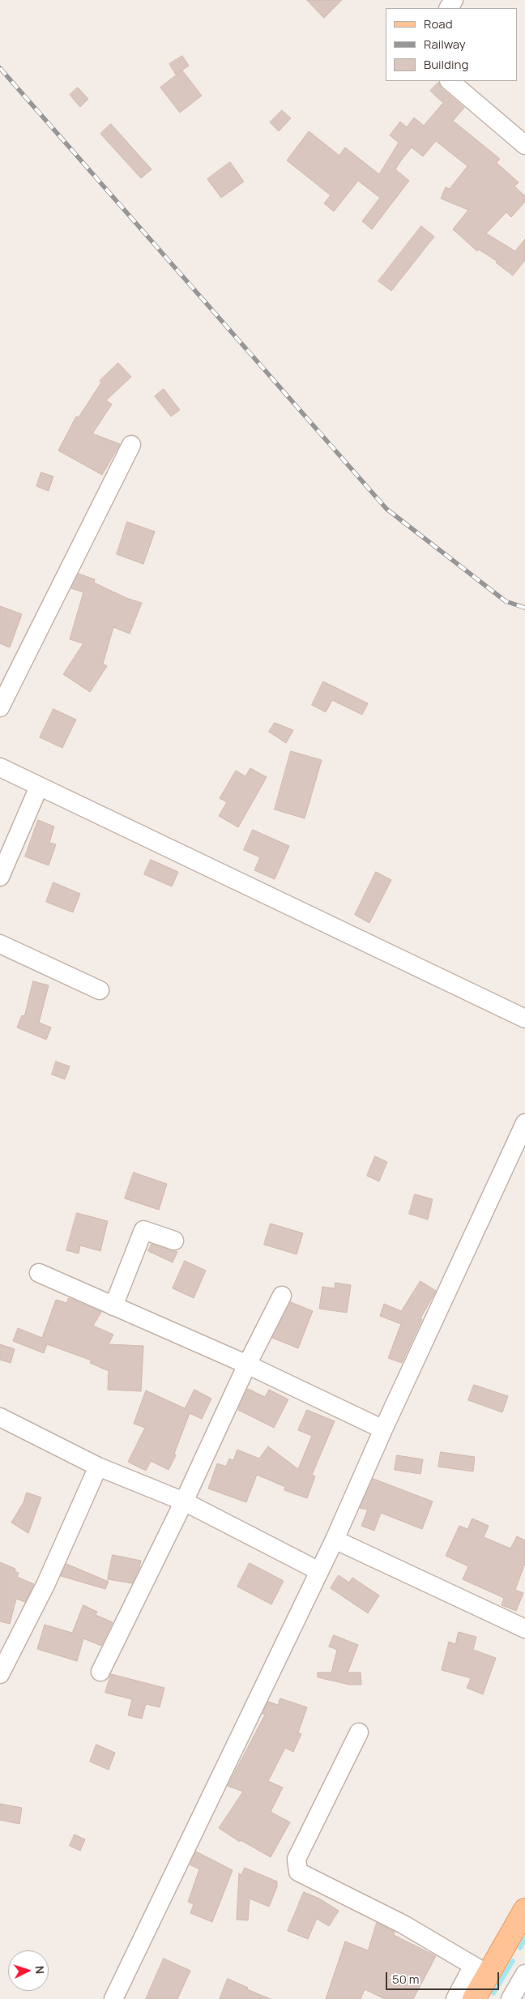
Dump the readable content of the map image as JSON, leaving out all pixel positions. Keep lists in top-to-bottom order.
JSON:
{
  "legend": ["Road", "Railway", "Building"],
  "scale_bar": "50 m",
  "north": "right"
}
